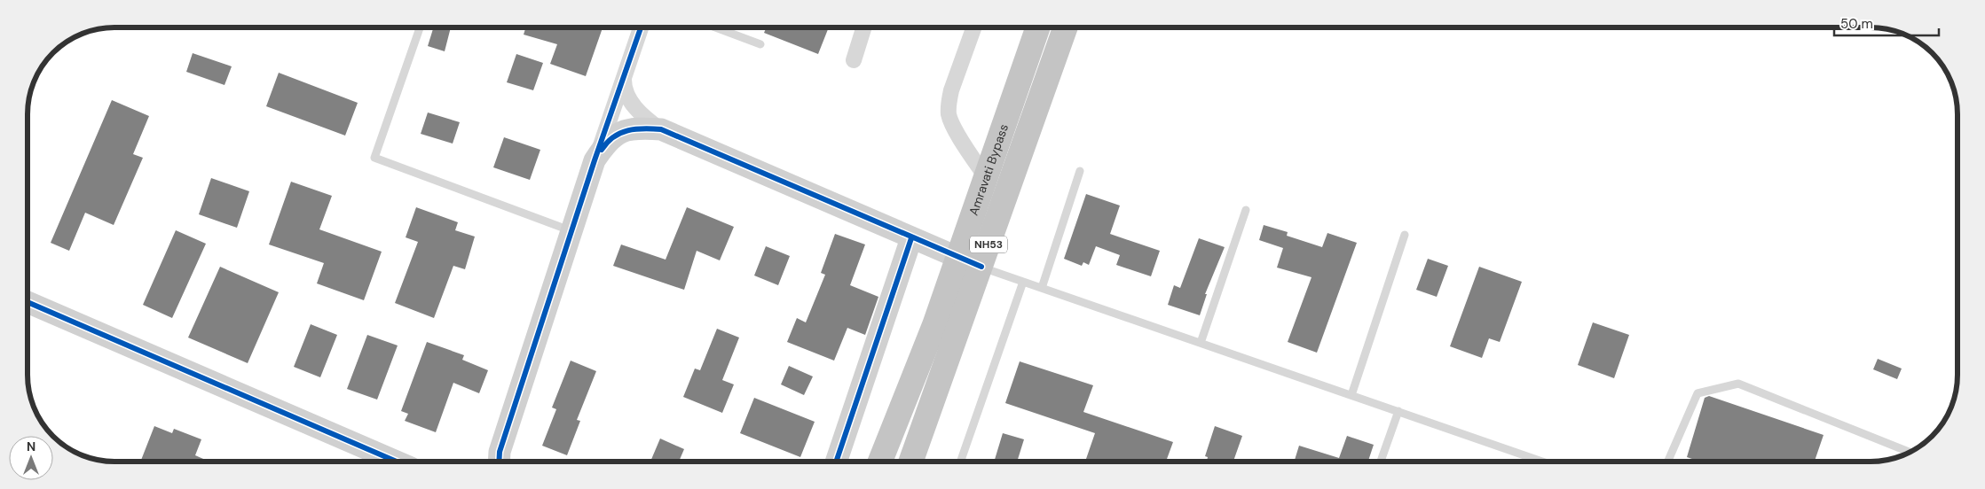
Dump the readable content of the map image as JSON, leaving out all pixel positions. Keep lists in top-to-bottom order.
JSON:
{
  "streets": {
    "highway": ["Amravati Bypass", "NH53"]
  },
  "scale_bar": "50 m",
  "north": "top"
}
